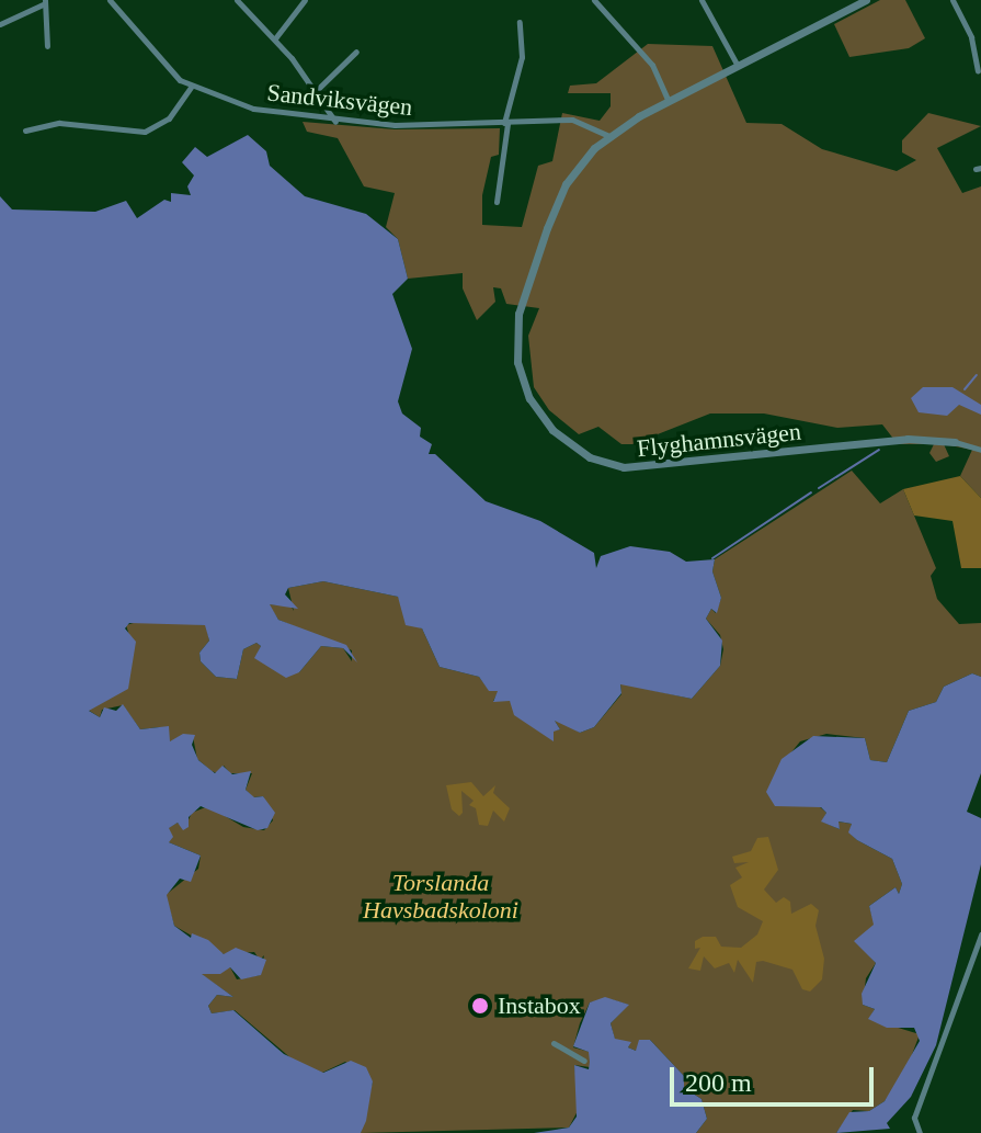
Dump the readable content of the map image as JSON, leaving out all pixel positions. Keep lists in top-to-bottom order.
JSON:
{
  "streets": {
    "street": ["Sandviksvägen", "Flyghamnsvägen"]
  },
  "crossings": [
    ["Sandviksvägen", "Flyghamnsvägen"]
  ],
  "parks": ["Torslanda Havsbadskoloni"],
  "places": ["Instabox"],
  "scale_bar": "200 m"
}
